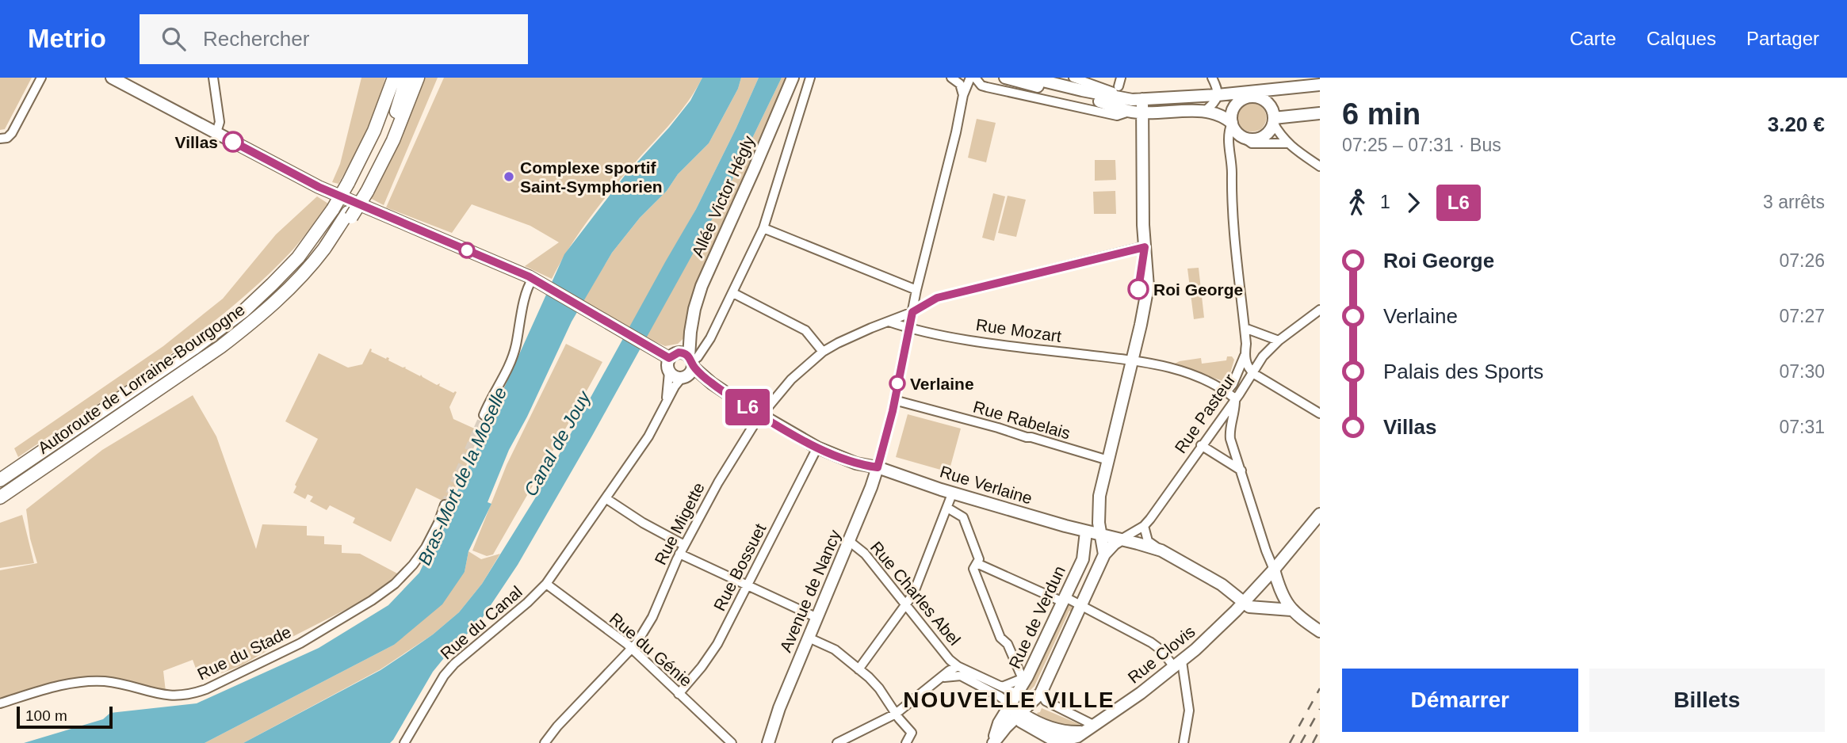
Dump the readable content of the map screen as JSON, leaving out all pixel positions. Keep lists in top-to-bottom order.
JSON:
{
  "streets": {
    "highway": ["Autoroute de Lorraine-Bourgogne"],
    "main road": [
      "Allée Victor Hégly",
      "Rue Verlaine",
      "Avenue de Nancy",
      "Rue de Verdun",
      "Rue Clovis"
    ],
    "street": [
      "Rue Mozart",
      "Rue Pasteur",
      "Rue Rabelais",
      "Rue Migette",
      "Rue Bossuet",
      "Rue Charles Abel",
      "Rue du Canal",
      "Rue du Génie",
      "Rue du Stade"
    ]
  },
  "crossings": [
    ["Allée Victor Hégly", "Rue Verlaine"],
    ["Allée Victor Hégly", "Rue du Canal"],
    ["Rue Mozart", "Rue Pasteur"],
    ["Rue Mozart", "Rue Migette"],
    ["Rue Pasteur", "Rue de Verdun"],
    ["Rue Verlaine", "Rue Migette"],
    ["Rue Verlaine", "Rue Bossuet"],
    ["Rue Verlaine", "Avenue de Nancy"],
    ["Rue Verlaine", "Rue de Verdun"],
    ["Rue Verlaine", "Rue du Canal"],
    ["Rue Migette", "Rue du Génie"],
    ["Rue Bossuet", "Rue du Génie"],
    ["Avenue de Nancy", "Rue Charles Abel"],
    ["Rue du Canal", "Rue du Génie"]
  ],
  "districts": ["NOUVELLE VILLE"],
  "water": ["Canal de Jouy", "Bras-Mort de la Moselle"],
  "places": [
    "Villas",
    "Complexe sportif Saint-Symphorien",
    "Roi George",
    "Verlaine"
  ],
  "lines": ["bus line L6"],
  "scale_bar": "100 m",
  "page": {
    "header": "Metrio",
    "search": "Rechercher",
    "nav": ["Carte", "Calques", "Partager"],
    "on_map": "L6",
    "heading": ["6 min", "07:25 – 07:31 · Bus", "3.20 €"],
    "legs": ["1", "L6", "3 arrêts"],
    "list": [
      {
        "name": "Roi George",
        "value": "07:26"
      },
      {
        "name": "Verlaine",
        "value": "07:27"
      },
      {
        "name": "Palais des Sports",
        "value": "07:30"
      },
      {
        "name": "Villas",
        "value": "07:31"
      }
    ],
    "buttons": ["Démarrer", "Billets"],
    "scale": "100 m"
  }
}
